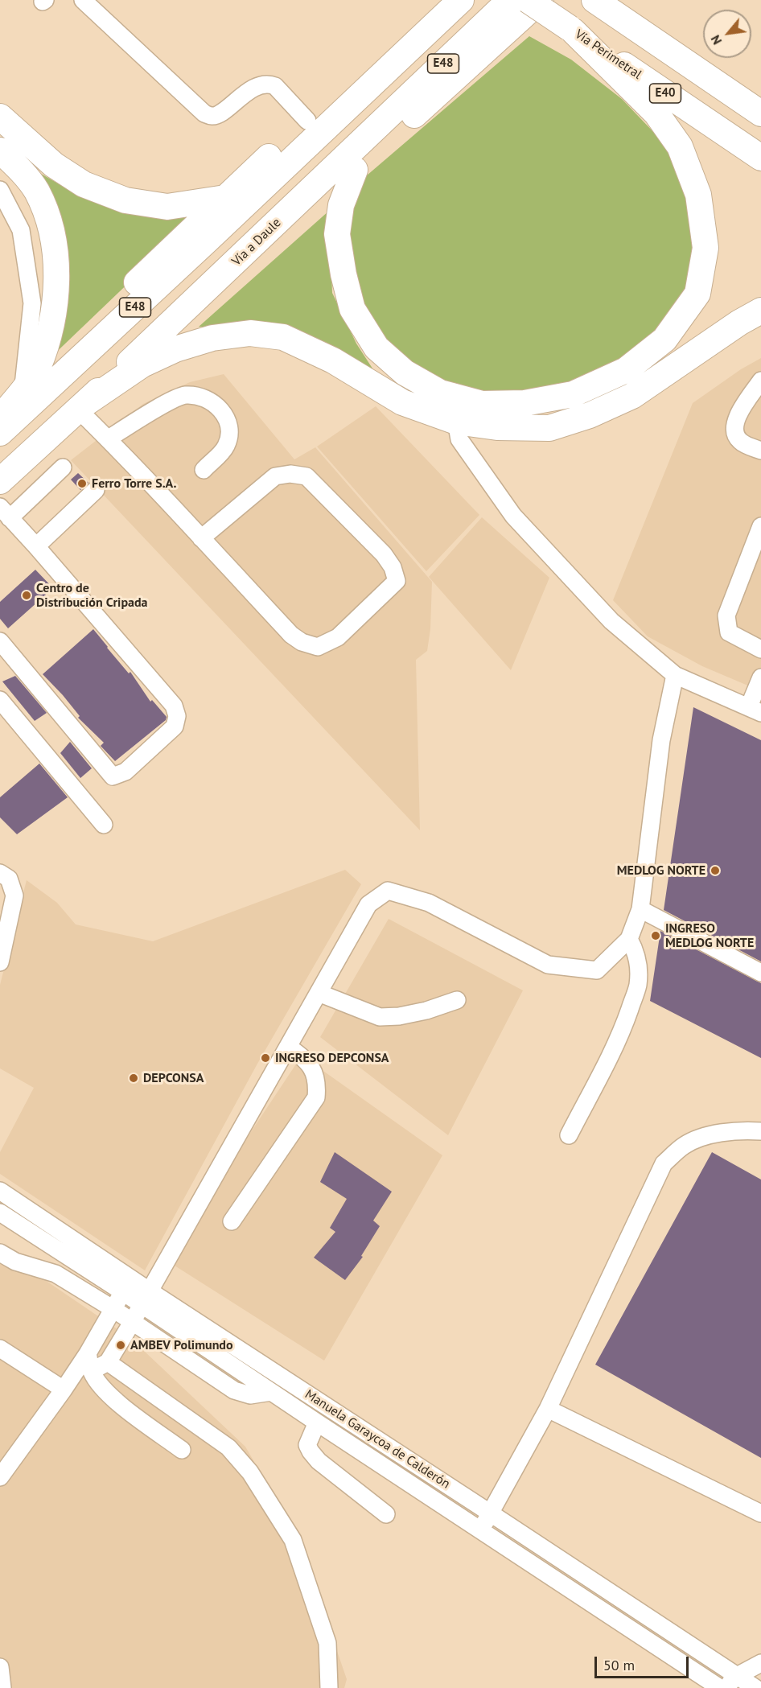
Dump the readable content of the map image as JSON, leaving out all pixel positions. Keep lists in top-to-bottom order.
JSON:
{
  "streets": {
    "highway": [
      "Vía Perimetral",
      "E48",
      "E40",
      "Vía a Daule"
    ],
    "street": ["Manuela Garaycoa de Calderón"]
  },
  "places": [
    "Ferro Torre S.A.",
    "Centro de Distribución Cripada",
    "MEDLOG NORTE",
    "INGRESO MEDLOG NORTE",
    "INGRESO DEPCONSA",
    "DEPCONSA",
    "AMBEV Polimundo"
  ],
  "scale_bar": "50 m",
  "north": "bottom left"
}
